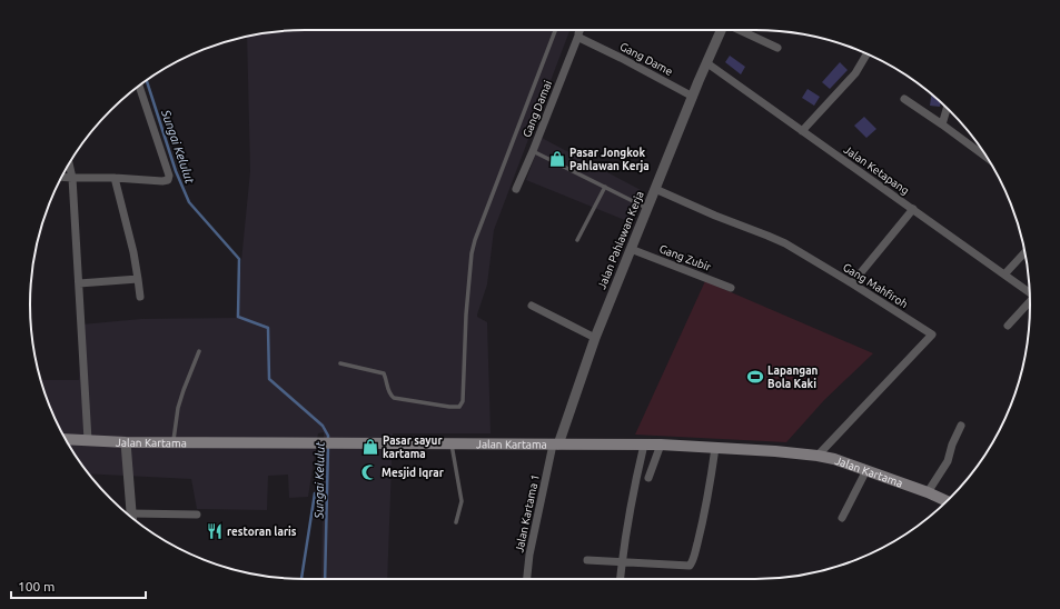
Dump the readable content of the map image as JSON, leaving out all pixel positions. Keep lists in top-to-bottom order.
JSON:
{
  "streets": {
    "main road": ["Jalan Kartama"],
    "street": [
      "Gang Dame",
      "Gang Damai",
      "Jalan Ketapang",
      "Jalan Pahlawan Kerja",
      "Gang Zubir",
      "Gang Mahfiroh",
      "Jalan Kartama 1"
    ]
  },
  "crossings": [
    ["Gang Dame", "Gang Damai"],
    ["Gang Dame", "Jalan Pahlawan Kerja"],
    ["Jalan Ketapang", "Jalan Pahlawan Kerja"],
    ["Jalan Pahlawan Kerja", "Gang Zubir"],
    ["Jalan Pahlawan Kerja", "Gang Mahfiroh"],
    ["Jalan Pahlawan Kerja", "Jalan Kartama"],
    ["Jalan Pahlawan Kerja", "Jalan Kartama 1"],
    ["Gang Mahfiroh", "Jalan Kartama"],
    ["Jalan Kartama", "Jalan Kartama 1"]
  ],
  "water": ["Sungai Kelulut"],
  "places": {
    "shop": ["Pasar Jongkok Pahlawan Kerja", "Pasar sayur kartama"],
    "sports": ["Lapangan Bola Kaki"],
    "mosque": ["Mesjid Iqrar"],
    "restaurant": ["restoran laris"]
  },
  "scale_bar": "100 m"
}
